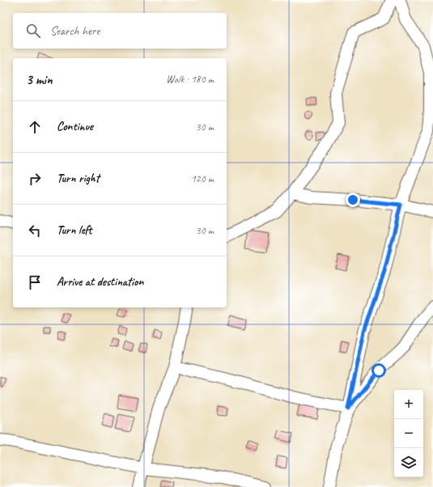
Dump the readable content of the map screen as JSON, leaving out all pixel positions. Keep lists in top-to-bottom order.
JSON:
{
  "page": {
    "search": "Search here",
    "heading": ["3 min", "Walk · 180 m"],
    "list": [
      ["Continue", "30 m"],
      ["Turn right", "120 m"],
      ["Turn left", "30 m"],
      "Arrive at destination"
    ],
    "map_buttons": ["+", "−"]
  }
}
